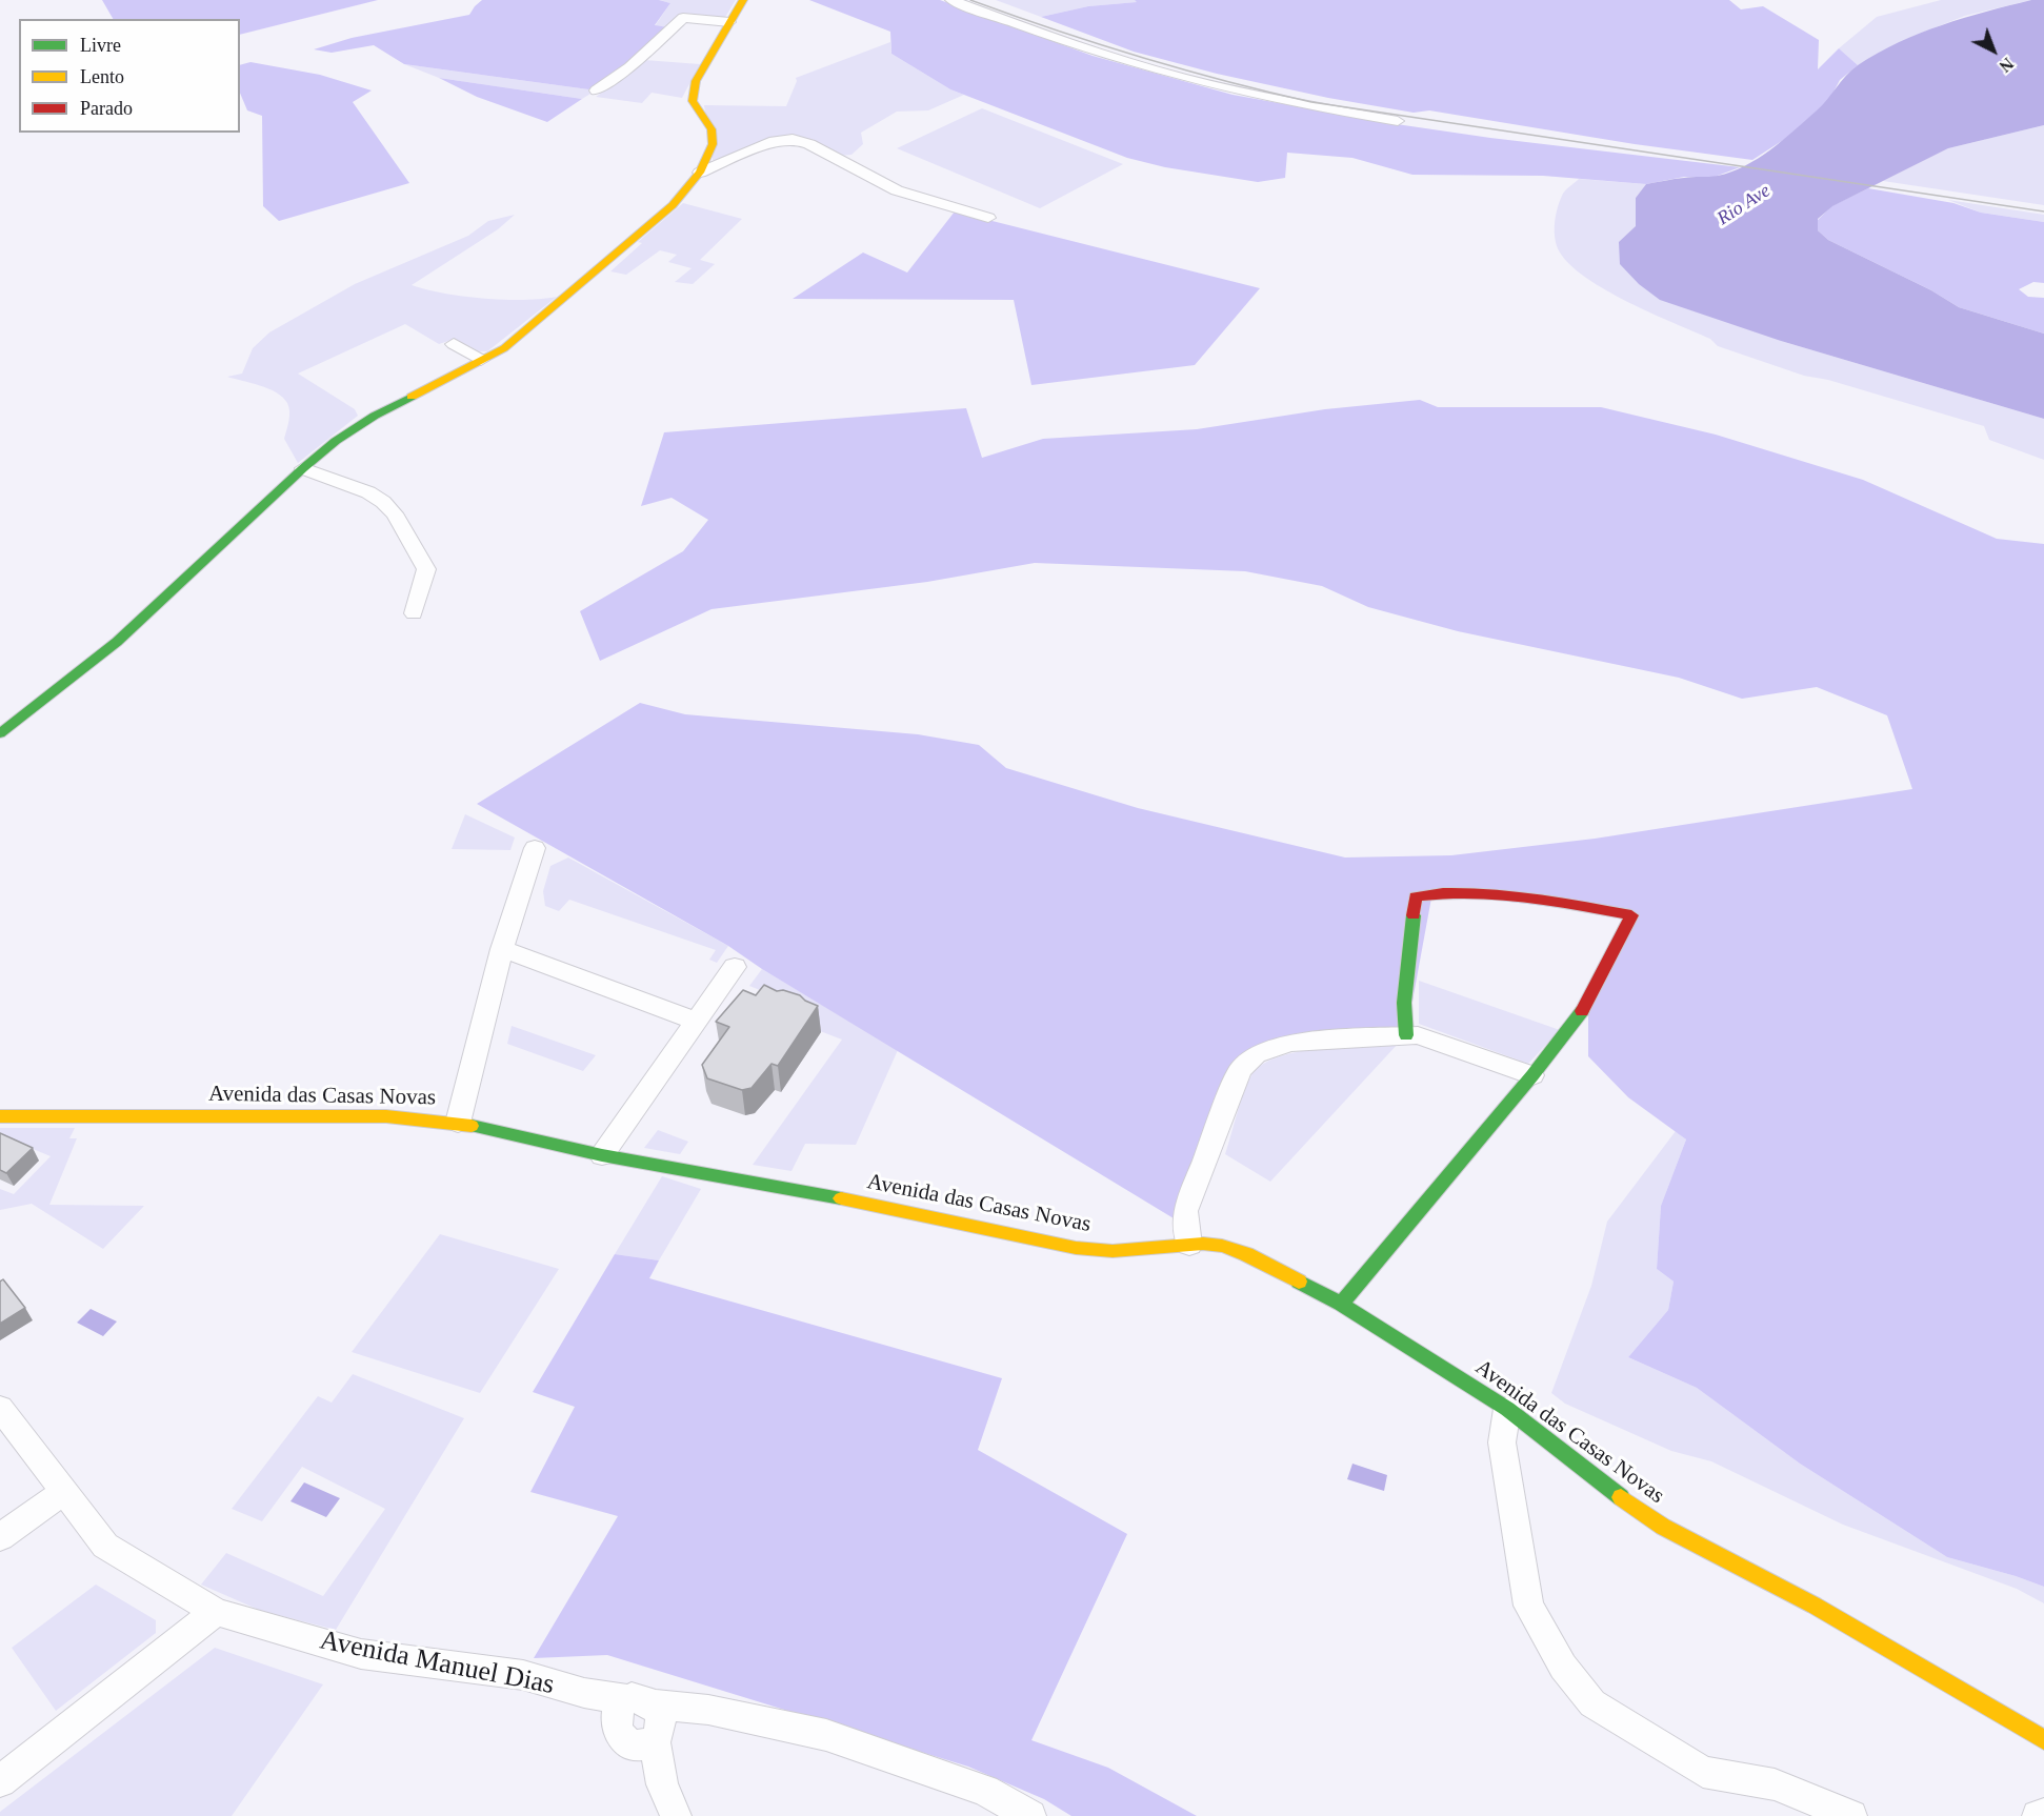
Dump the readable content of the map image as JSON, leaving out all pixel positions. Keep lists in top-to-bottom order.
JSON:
{
  "streets": {
    "street": ["Avenida das Casas Novas", "Avenida Manuel Dias"]
  },
  "water": ["Rio Ave"],
  "legend": ["Livre", "Lento", "Parado"],
  "north": "bottom right"
}
